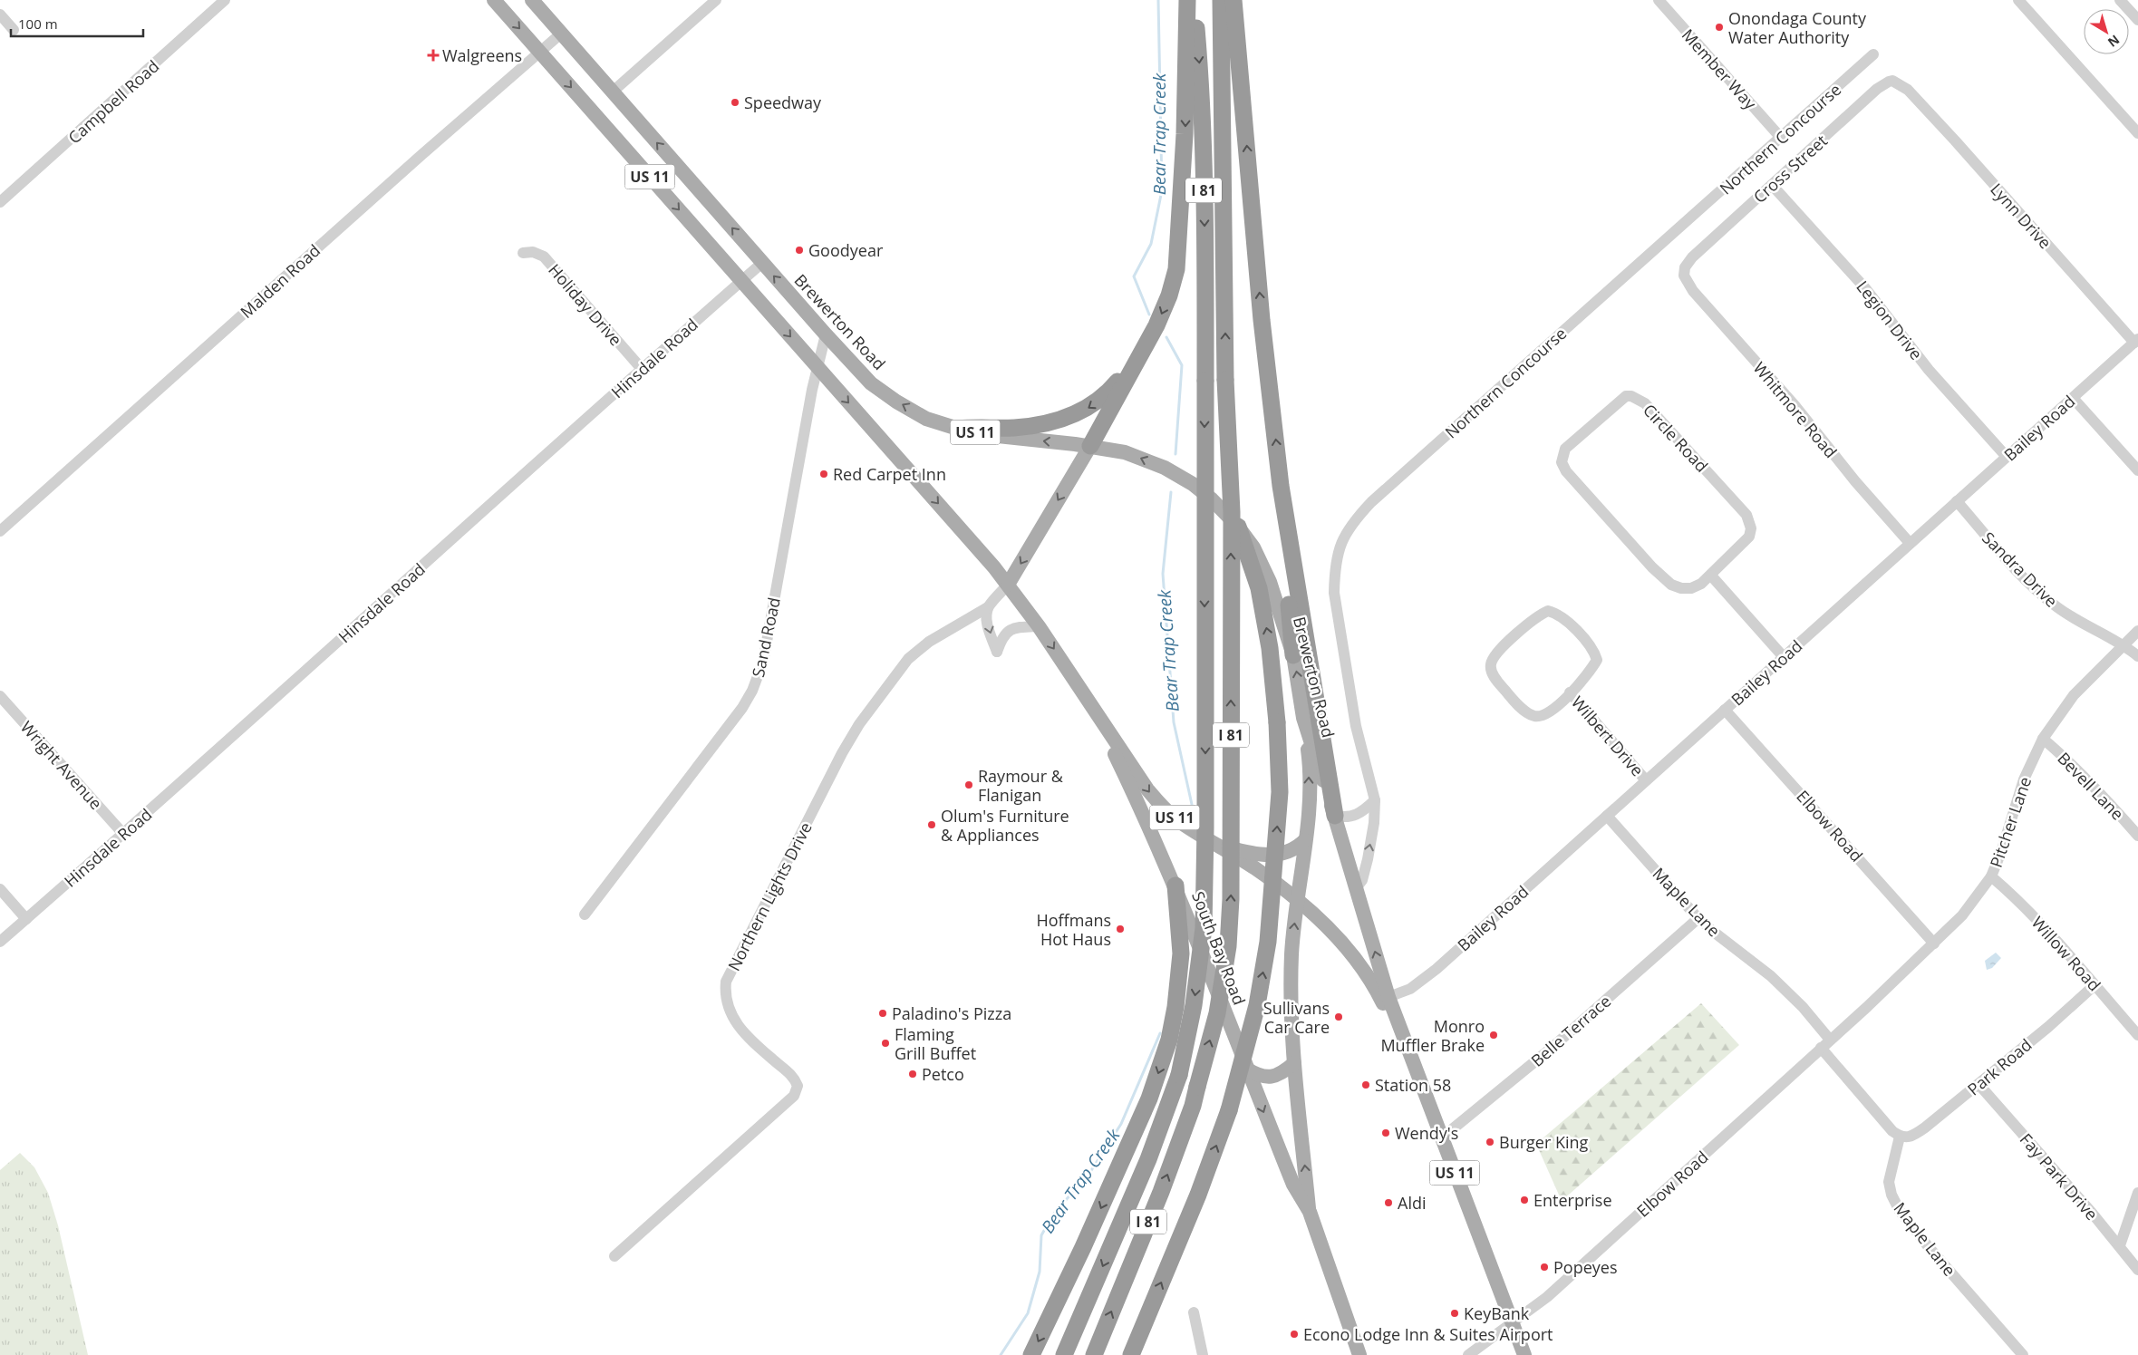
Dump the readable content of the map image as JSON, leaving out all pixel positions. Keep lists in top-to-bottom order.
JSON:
{
  "streets": {
    "highway": ["I 81"],
    "main road": ["US 11", "Brewerton Road", "South Bay Road"],
    "street": [
      "Member Way",
      "Campbell Road",
      "Northern Concourse",
      "Cross Street",
      "Lynn Drive",
      "Malden Road",
      "Holiday Drive",
      "Legion Drive",
      "Hinsdale Road",
      "Whitmore Road",
      "Bailey Road",
      "Circle Road",
      "Sandra Drive",
      "Sand Road",
      "Wilbert Drive",
      "Wright Avenue",
      "Bevell Lane",
      "Pitcher Lane",
      "Elbow Road",
      "Northern Lights Drive",
      "Maple Lane",
      "Willow Road",
      "Belle Terrace",
      "Park Road",
      "Fay Park Drive"
    ]
  },
  "crossings": [
    ["Member Way", "Northern Concourse"],
    ["Northern Concourse", "Brewerton Road"],
    ["Cross Street", "Lynn Drive"],
    ["Cross Street", "Legion Drive"],
    ["Cross Street", "Whitmore Road"],
    ["Lynn Drive", "Bailey Road"],
    ["Malden Road", "Brewerton Road"],
    ["Holiday Drive", "Hinsdale Road"],
    ["Legion Drive", "Bailey Road"],
    ["Brewerton Road", "Hinsdale Road"],
    ["Brewerton Road", "Bailey Road"],
    ["Brewerton Road", "Sand Road"],
    ["Brewerton Road", "Elbow Road"],
    ["Brewerton Road", "South Bay Road"],
    ["Brewerton Road", "Belle Terrace"],
    ["Hinsdale Road", "Wright Avenue"],
    ["Whitmore Road", "Bailey Road"],
    ["Bailey Road", "Sandra Drive"],
    ["Bailey Road", "Wilbert Drive"],
    ["Bailey Road", "Elbow Road"],
    ["Bailey Road", "Maple Lane"],
    ["Sandra Drive", "Pitcher Lane"],
    ["Bevell Lane", "Pitcher Lane"],
    ["Pitcher Lane", "Elbow Road"],
    ["Pitcher Lane", "Maple Lane"],
    ["Pitcher Lane", "Willow Road"],
    ["Elbow Road", "Maple Lane"],
    ["Maple Lane", "Belle Terrace"],
    ["Maple Lane", "Park Road"],
    ["Willow Road", "Park Road"],
    ["Park Road", "Fay Park Drive"]
  ],
  "water": ["Bear Trap Creek"],
  "places": {
    "other": [
      "Onondaga County Water Authority",
      "Speedway",
      "Goodyear",
      "Red Carpet Inn",
      "Raymour & Flanigan",
      "Olum's Furniture & Appliances",
      "Hoffmans Hot Haus",
      "Paladino's Pizza",
      "Sullivans Car Care",
      "Monro Muffler Brake",
      "Flaming Grill Buffet",
      "Petco",
      "Station 58",
      "Wendy's",
      "Burger King",
      "Enterprise",
      "Aldi",
      "Popeyes",
      "KeyBank",
      "Econo Lodge Inn & Suites Airport"
    ],
    "health": ["Walgreens"]
  },
  "scale_bar": "100 m",
  "north": "bottom right"
}
